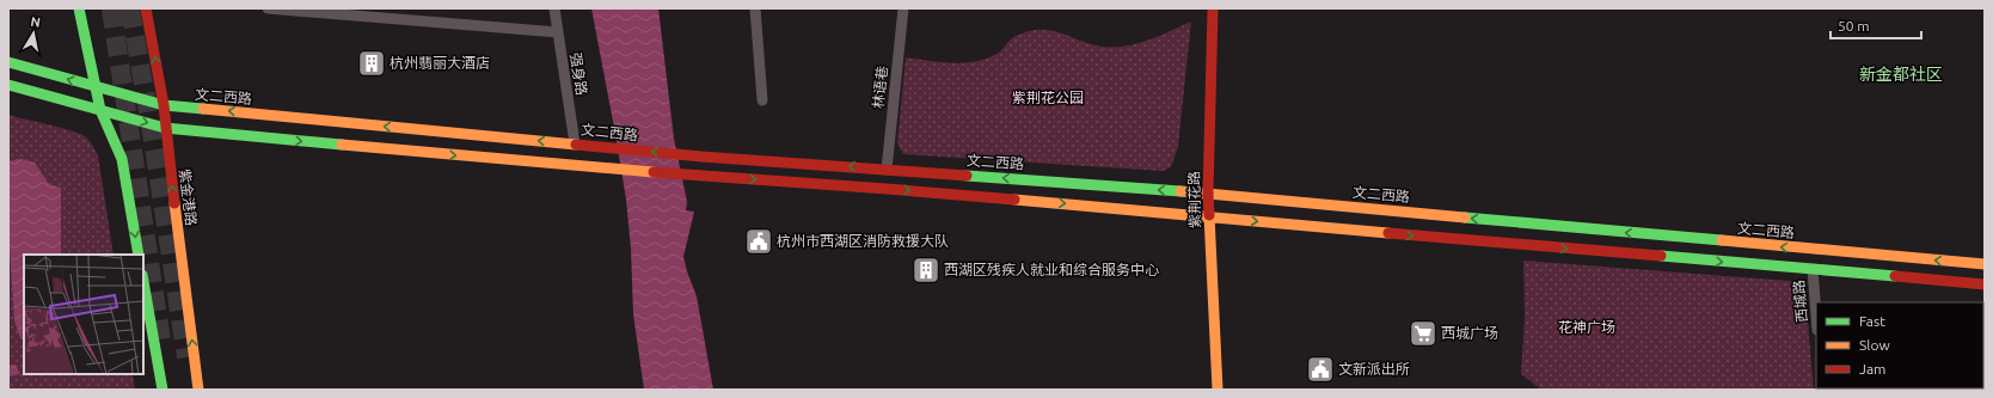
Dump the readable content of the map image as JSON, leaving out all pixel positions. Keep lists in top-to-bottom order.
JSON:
{
  "streets": {
    "main road": ["文二西路", "紫金港路", "紫荆花路"],
    "street": ["强身路", "林语巷", "西城路"]
  },
  "crossings": [
    ["强身路", "文二西路"],
    ["林语巷", "文二西路"],
    ["文二西路", "紫金港路"],
    ["文二西路", "紫荆花路"]
  ],
  "districts": ["新金都社区"],
  "parks": ["紫荆花公园", "花神广场"],
  "places": {
    "building": ["杭州翡丽大酒店", "西湖区残疾人就业和综合服务中心"],
    "public building": ["杭州市西湖区消防救援大队", "文新派出所"],
    "supermarket": ["西城广场"]
  },
  "legend": ["Fast", "Slow", "Jam"],
  "scale_bar": "50 m",
  "north": "top"
}
